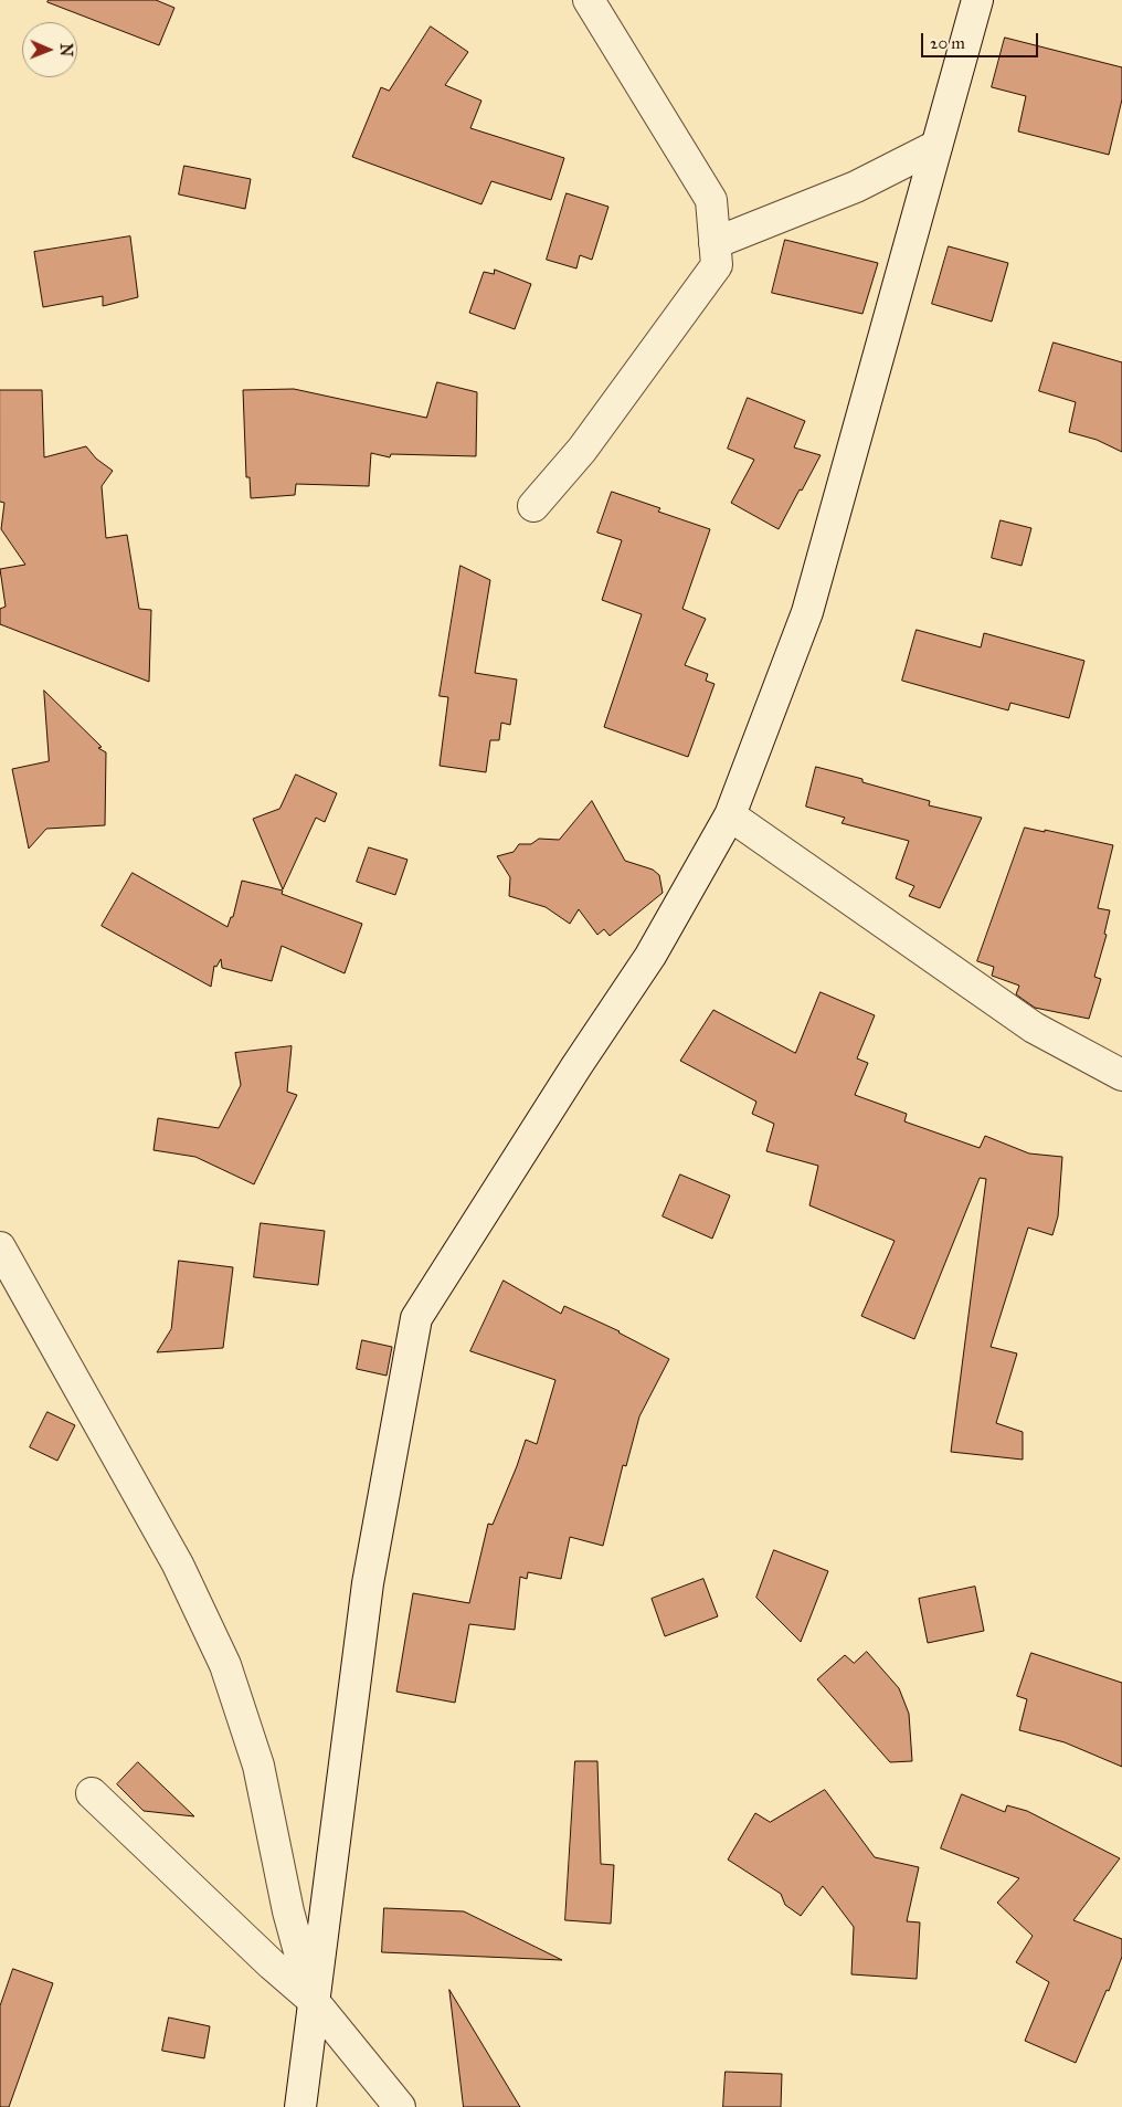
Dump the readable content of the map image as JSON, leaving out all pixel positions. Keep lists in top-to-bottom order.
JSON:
{
  "scale_bar": "20 m",
  "north": "right"
}
